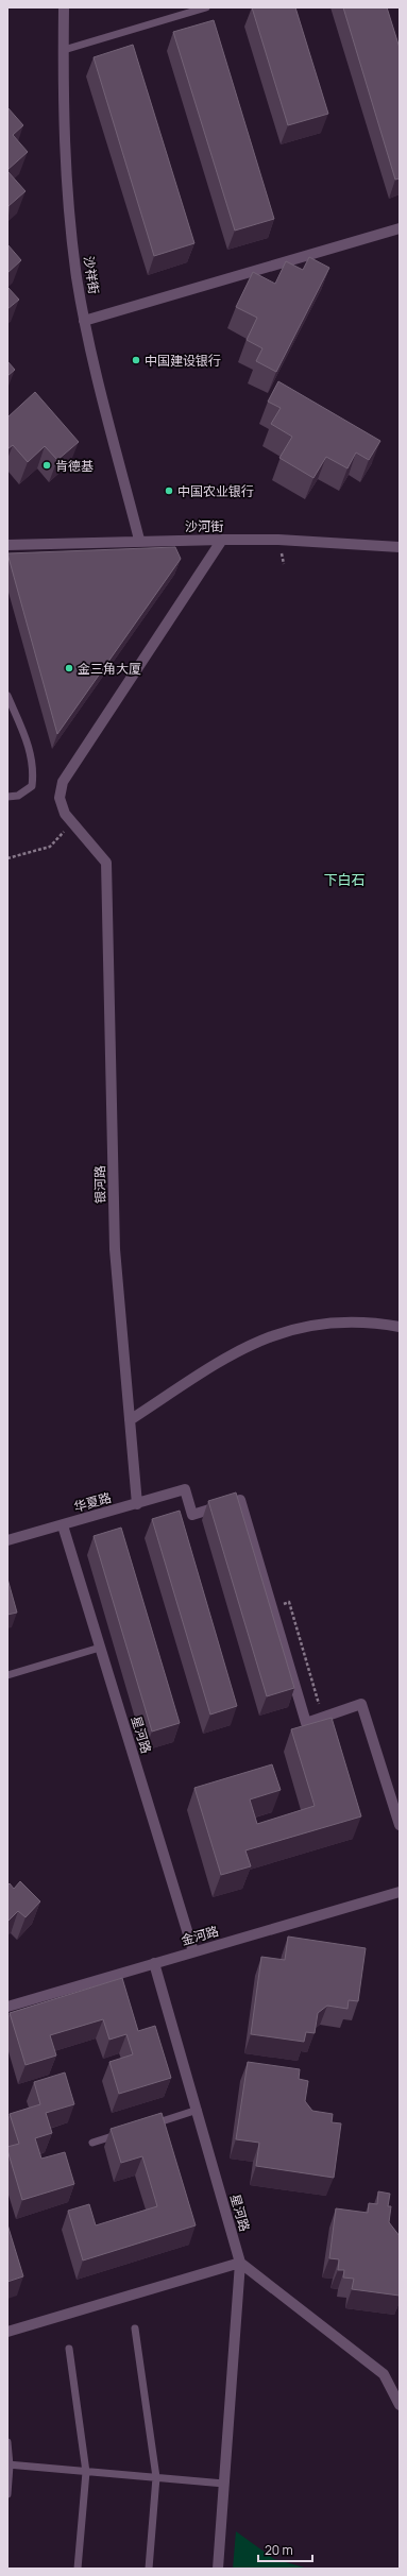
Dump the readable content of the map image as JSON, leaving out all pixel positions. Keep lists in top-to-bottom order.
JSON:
{
  "streets": {
    "street": [
      "沙祥街",
      "沙河街",
      "银河路",
      "华夏路",
      "星河路",
      "金河路"
    ]
  },
  "crossings": [
    ["沙祥街", "沙河街"],
    ["银河路", "华夏路"],
    ["华夏路", "星河路"],
    ["星河路", "金河路"]
  ],
  "districts": ["下白石"],
  "places": [
    "中国建设银行",
    "肯德基",
    "中国农业银行",
    "金三角大厦"
  ],
  "scale_bar": "20 m"
}
